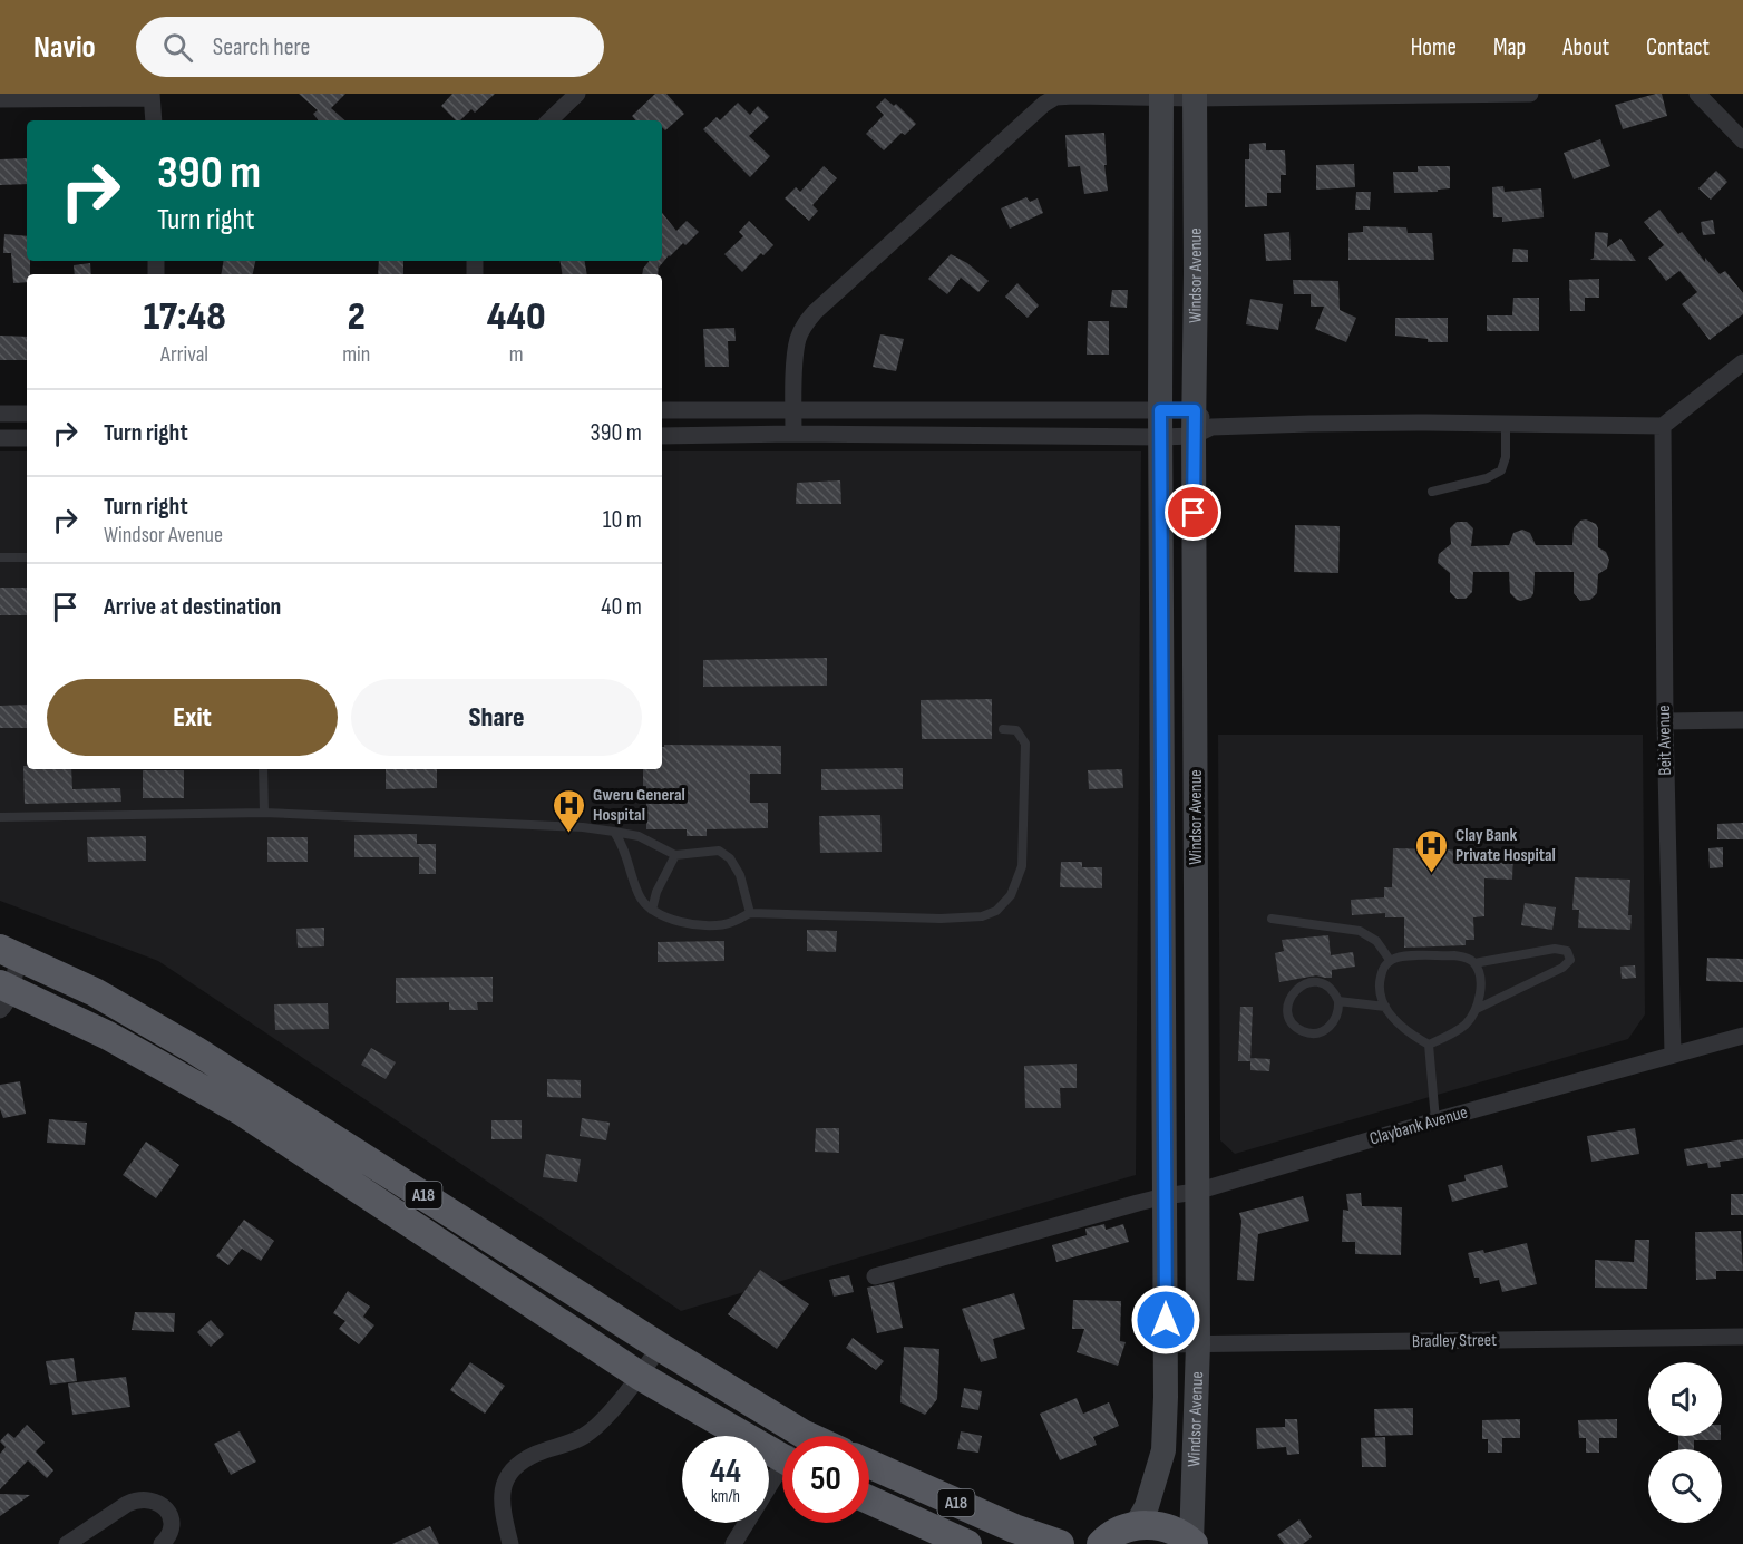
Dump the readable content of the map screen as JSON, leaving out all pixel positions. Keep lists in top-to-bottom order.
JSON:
{
  "streets": {
    "highway": ["A18"],
    "main road": ["Windsor Avenue"],
    "street": ["Beit Avenue", "Claybank Avenue", "Bradley Street"]
  },
  "crossings": [
    ["Windsor Avenue", "Claybank Avenue"],
    ["Windsor Avenue", "Bradley Street"],
    ["Beit Avenue", "Claybank Avenue"]
  ],
  "places": {
    "hospital": ["Gweru General Hospital", "Clay Bank Private Hospital"]
  },
  "page": {
    "header": "Navio",
    "search": "Search here",
    "nav": [
      "Home",
      "Map",
      "About",
      "Contact"
    ],
    "turn": ["390 m", "Turn right"],
    "eta": [
      "17:48",
      "Arrival",
      "2",
      "min",
      "440",
      "m"
    ],
    "list": [
      {
        "name": "Turn right",
        "value": "390 m"
      },
      {
        "name": "Turn right",
        "note": "Windsor Avenue",
        "value": "10 m"
      },
      {
        "name": "Arrive at destination",
        "value": "40 m"
      }
    ],
    "buttons": ["Exit", "Share"],
    "speed": "44 km/h",
    "limit": "50"
  }
}
